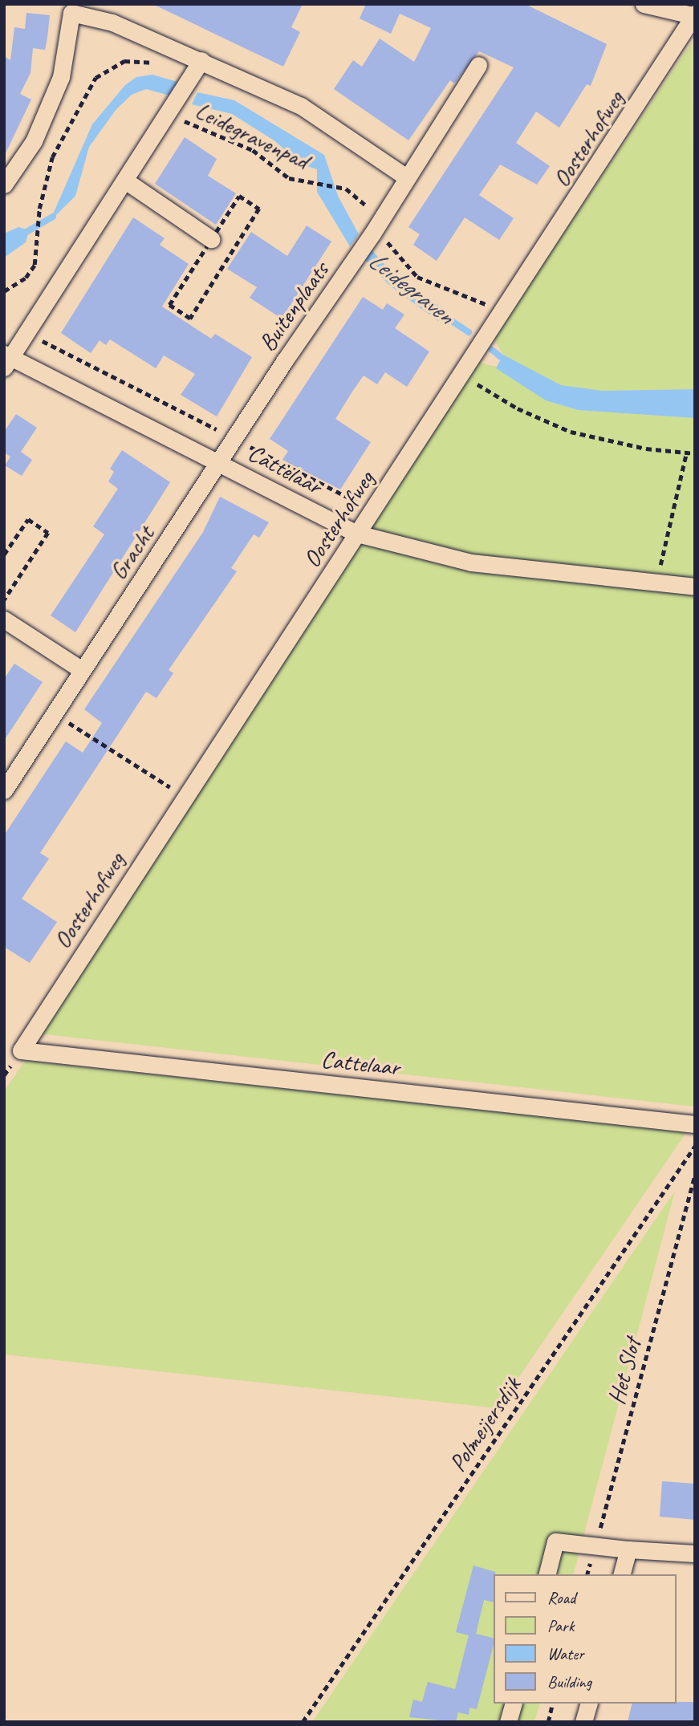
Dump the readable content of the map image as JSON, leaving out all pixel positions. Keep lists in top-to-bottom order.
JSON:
{
  "streets": {
    "street": [
      "Oosterhofweg",
      "Buitenplaats",
      "Cattelaar",
      "Gracht"
    ],
    "path": ["Leidegravenpad", "Het Slot", "Polmeijersdijk"]
  },
  "crossings": [
    ["Leidegravenpad", "Oosterhofweg"],
    ["Leidegravenpad", "Buitenplaats"],
    ["Oosterhofweg", "Cattelaar"],
    ["Buitenplaats", "Cattelaar"],
    ["Buitenplaats", "Gracht"],
    ["Cattelaar", "Gracht"]
  ],
  "water": ["Leidegraven"],
  "legend": [
    "Road",
    "Park",
    "Water",
    "Building"
  ]
}
